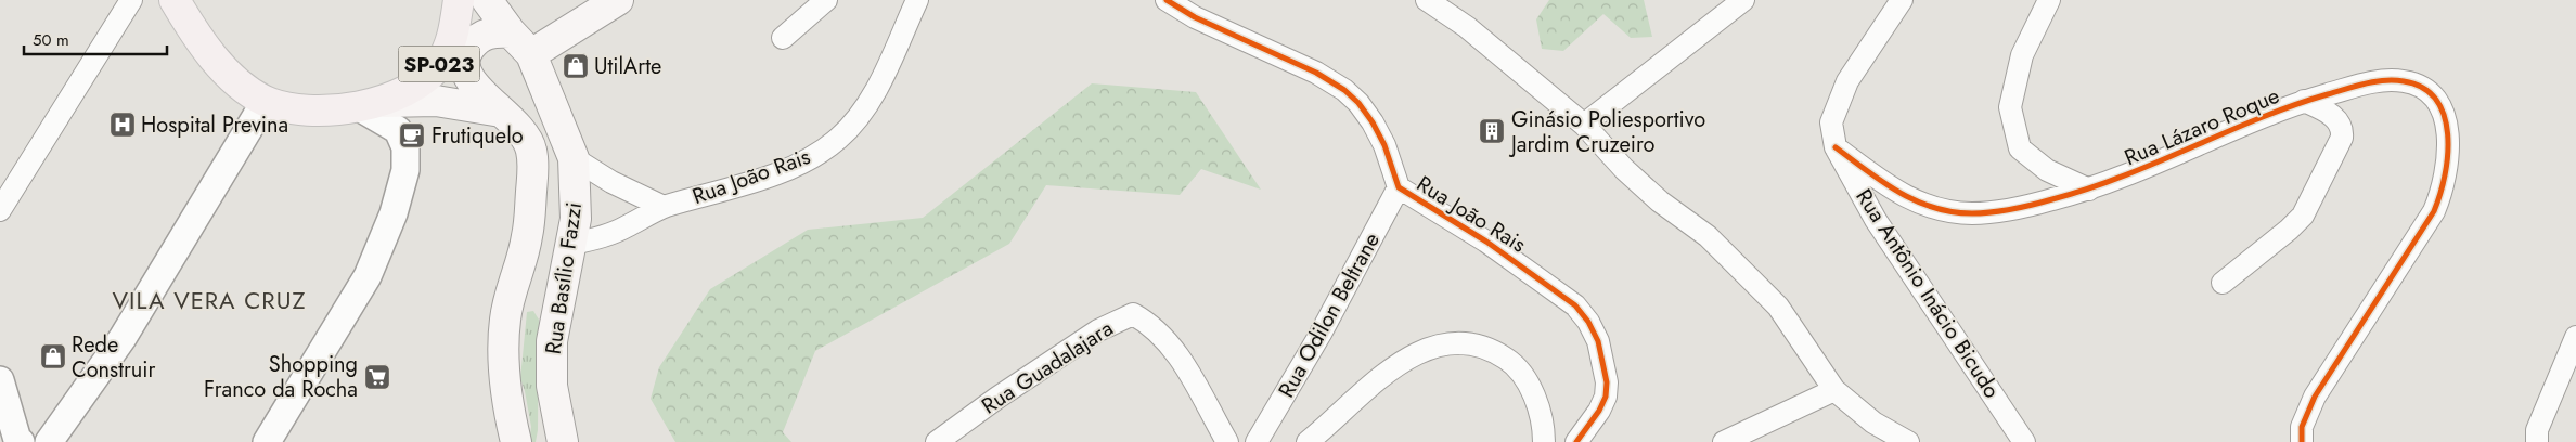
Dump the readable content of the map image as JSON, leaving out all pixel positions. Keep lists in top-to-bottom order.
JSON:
{
  "streets": {
    "main road": ["SP-023", "Rua Basílio Fazzi"],
    "street": [
      "Rua Lázaro Roque",
      "Rua João Rais",
      "Rua Antônio Inácio Bicudo",
      "Rua Odilon Beltrane",
      "Rua Guadalajara"
    ]
  },
  "crossings": [
    ["SP-023", "Rua Basílio Fazzi"],
    ["Rua Lázaro Roque", "Rua Antônio Inácio Bicudo"],
    ["Rua João Rais", "Rua Basílio Fazzi"],
    ["Rua João Rais", "Rua Odilon Beltrane"]
  ],
  "districts": ["VILA VERA CRUZ"],
  "places": {
    "shop": ["UtilArte", "Rede Construir"],
    "hospital": ["Hospital Previna"],
    "building": ["Ginásio Poliesportivo Jardim Cruzeiro"],
    "cafe": ["Frutiquelo"],
    "supermarket": ["Shopping Franco da Rocha"]
  },
  "scale_bar": "50 m"
}
